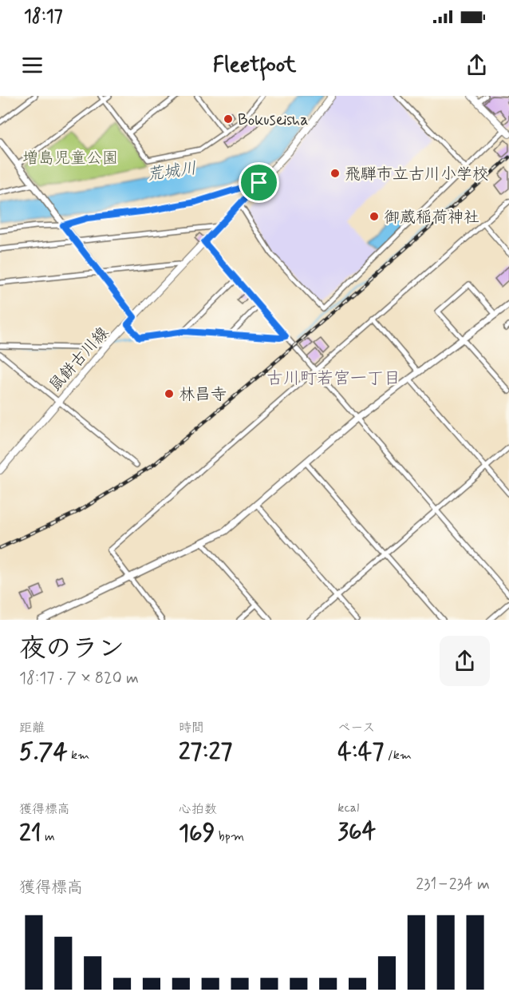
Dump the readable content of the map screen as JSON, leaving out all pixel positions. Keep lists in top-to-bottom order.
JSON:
{
  "streets": {
    "main road": ["鼠餅古川線"]
  },
  "districts": ["古川町若宮一丁目"],
  "water": ["荒城川"],
  "parks": ["増島児童公園"],
  "places": [
    "Bokuseisha",
    "飛騨市立古川小学校",
    "御蔵稲荷神社",
    "林昌寺"
  ],
  "page": {
    "status": "18:17",
    "header": "Fleetfoot",
    "heading": ["夜のラン", "18:17 · 7 × 820 m"],
    "stats": [
      ["距離", "5.74 km"],
      ["時間", "27:27"],
      ["ペース", "4:47 /km"],
      ["獲得標高", "21 m"],
      ["心拍数", "169 bpm"],
      ["kcal", "364"]
    ],
    "chart": ["獲得標高", "231–234 m"]
  }
}
